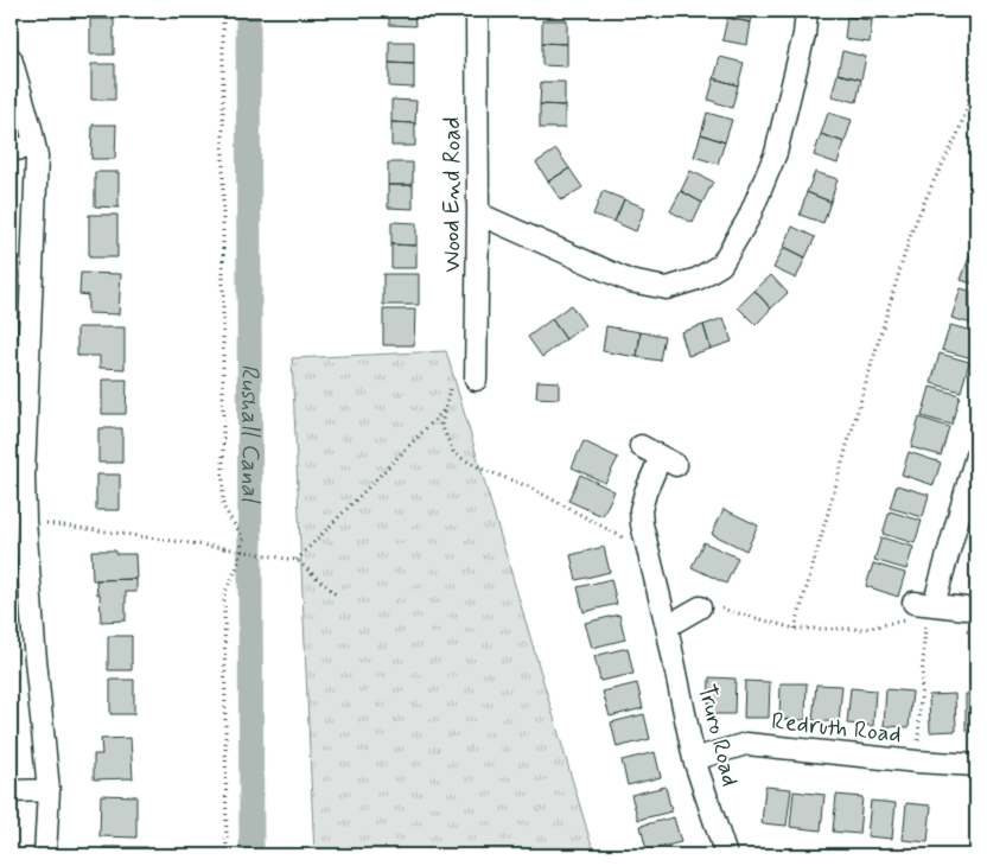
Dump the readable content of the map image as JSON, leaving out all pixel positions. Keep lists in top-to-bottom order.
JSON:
{
  "streets": {
    "street": ["Wood End Road", "Redruth Road", "Truro Road"]
  },
  "crossings": [
    ["Redruth Road", "Truro Road"]
  ],
  "water": ["Rushall Canal"]
}
